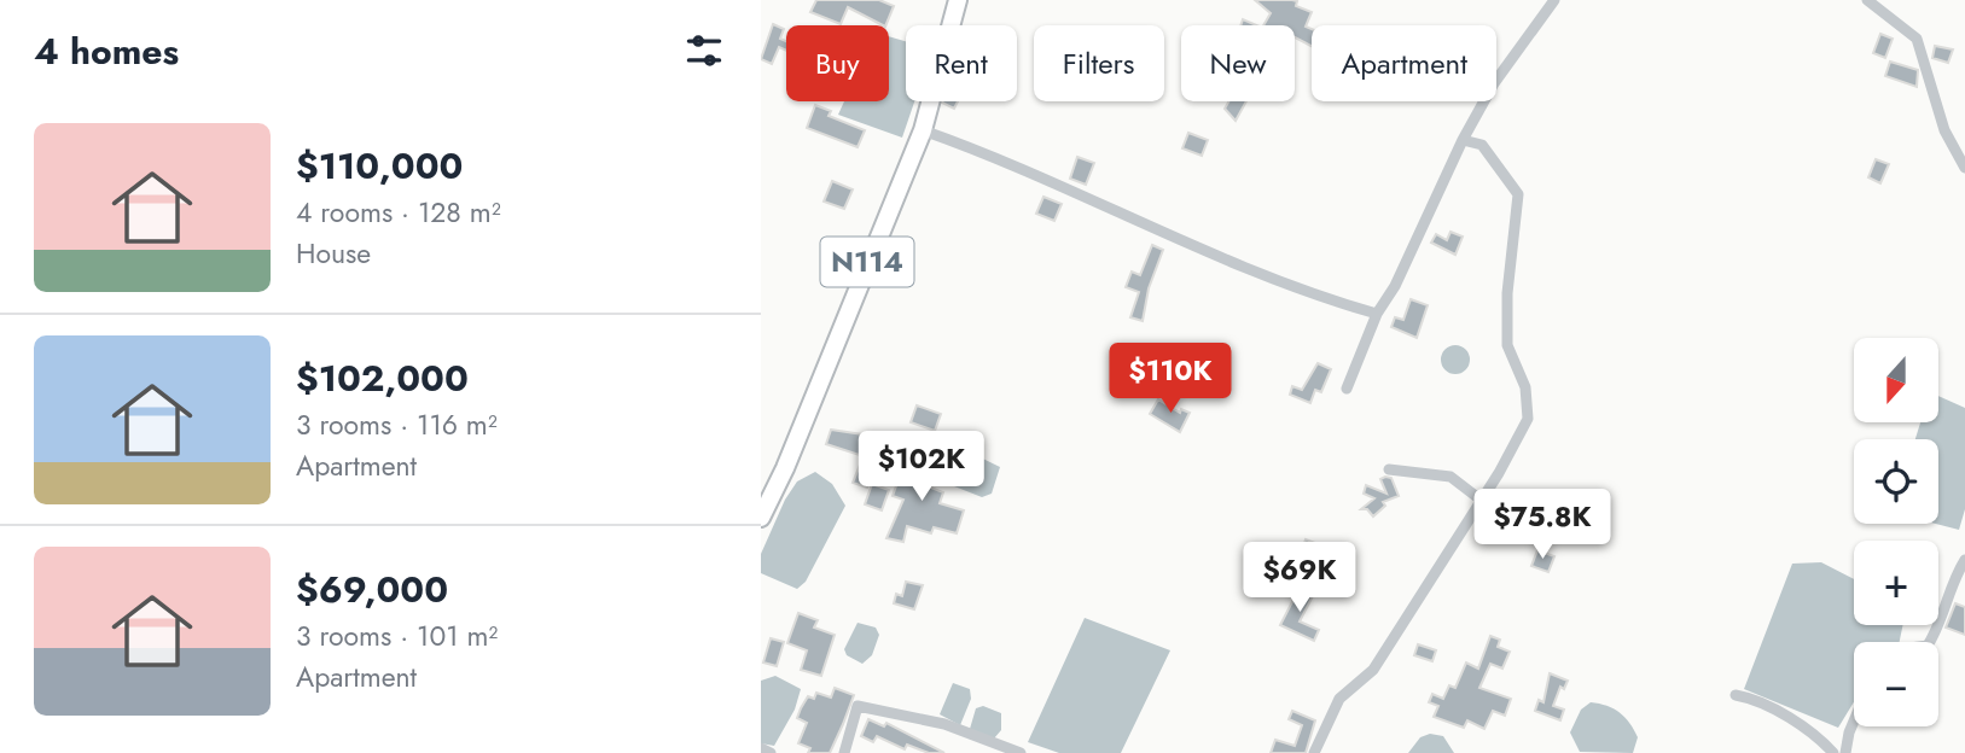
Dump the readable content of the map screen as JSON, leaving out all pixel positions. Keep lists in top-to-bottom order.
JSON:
{
  "streets": {
    "highway": ["N114"]
  },
  "north": "bottom",
  "page": {
    "heading": "4 homes",
    "chip": [
      "Buy",
      "Rent",
      "Filters",
      "New",
      "Apartment"
    ],
    "list": [
      {
        "name": "$110,000",
        "note": "4 rooms · 128 m² · House"
      },
      {
        "name": "$102,000",
        "note": "3 rooms · 116 m² · Apartment"
      },
      {
        "name": "$69,000",
        "note": "3 rooms · 101 m² · Apartment"
      }
    ],
    "map_buttons": ["+", "−"],
    "price": [
      "$110K",
      "$102K",
      "$75.8K",
      "$69K"
    ]
  }
}
